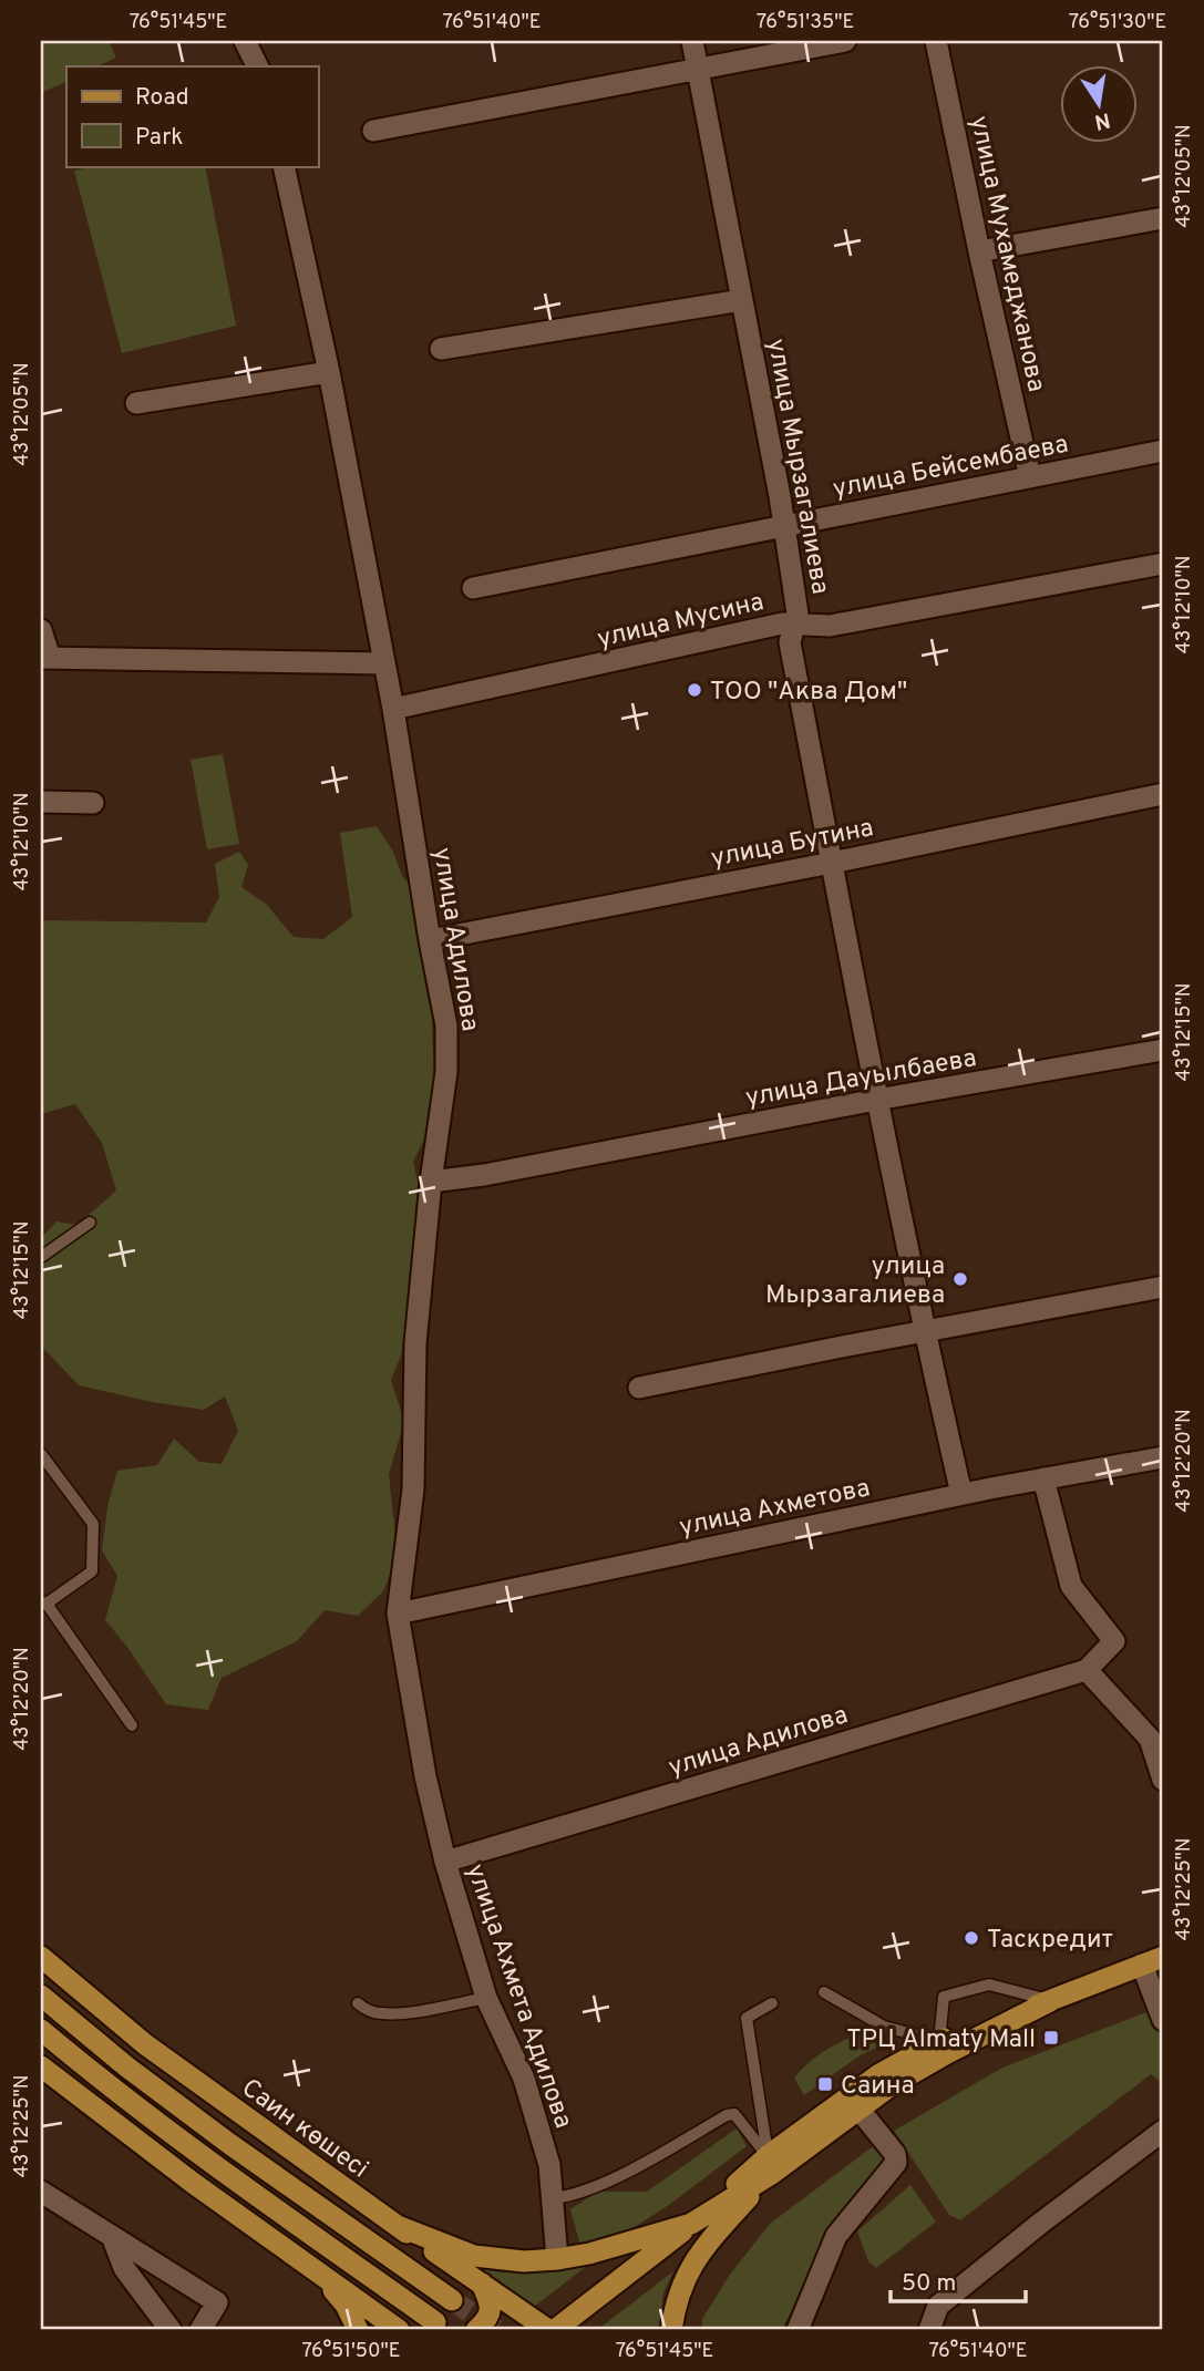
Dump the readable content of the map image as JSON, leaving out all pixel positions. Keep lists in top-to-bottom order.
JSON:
{
  "streets": {
    "main road": ["Саин көшесі"],
    "street": [
      "улица Мухамеджанова",
      "улица Бейсембаева",
      "улица Мырзагалиева",
      "улица Мусина",
      "улица Бутина",
      "улица Адилова",
      "улица Дауылбаева",
      "улица Ахметова",
      "улица Ахмета Адилова"
    ]
  },
  "crossings": [
    ["улица Мухамеджанова", "улица Бейсембаева"],
    ["улица Бейсембаева", "улица Мырзагалиева"],
    ["улица Мырзагалиева", "улица Мусина"],
    ["улица Мырзагалиева", "улица Бутина"],
    ["улица Мырзагалиева", "улица Дауылбаева"],
    ["улица Мырзагалиева", "улица Ахметова"],
    ["улица Мусина", "улица Адилова"],
    ["улица Бутина", "улица Адилова"],
    ["улица Адилова", "улица Дауылбаева"],
    ["улица Адилова", "улица Ахметова"],
    ["улица Адилова", "улица Ахмета Адилова"],
    ["улица Ахметова", "улица Ахмета Адилова"]
  ],
  "places": {
    "other": ["ТОО \"Аква Дом\"", "улица Мырзагалиева", "Таскредит"],
    "transit": ["ТРЦ Almaty Mall", "Саина"]
  },
  "legend": ["Road", "Park"],
  "scale_bar": "50 m",
  "north": "bottom",
  "coordinates": [
    "76°51'45\"E",
    "76°51'40\"E",
    "76°51'35\"E",
    "76°51'30\"E",
    "43°12'05\"N",
    "43°12'10\"N",
    "43°12'15\"N",
    "43°12'20\"N",
    "43°12'25\"N",
    "76°51'50\"E"
  ]
}
